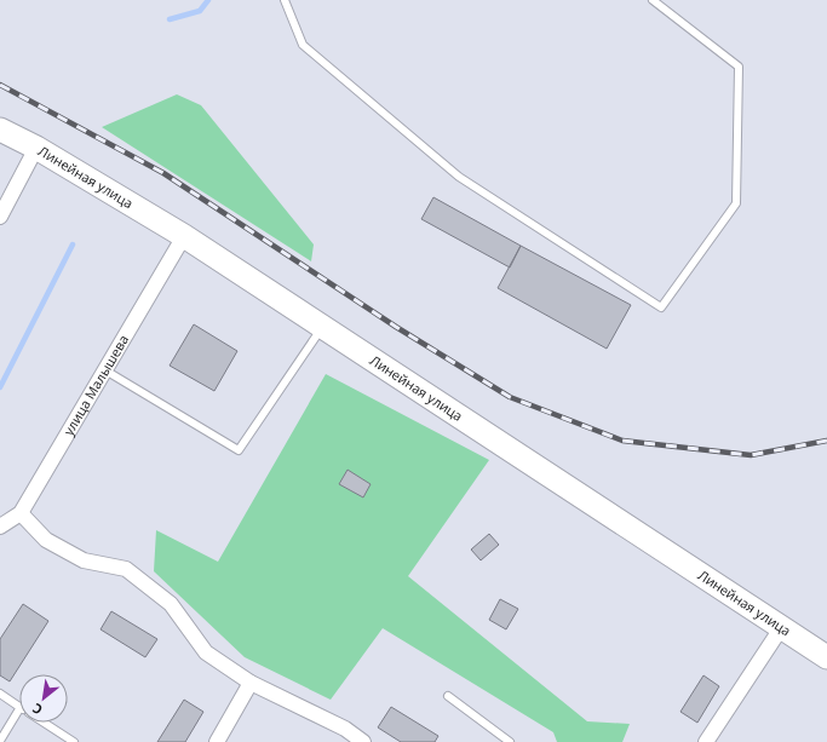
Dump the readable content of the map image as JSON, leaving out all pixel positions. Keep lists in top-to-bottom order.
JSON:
{
  "streets": {
    "main road": ["Линейная улица"],
    "street": ["улица Малышева"]
  },
  "crossings": [
    ["Линейная улица", "улица Малышева"]
  ],
  "north": "bottom left"
}
